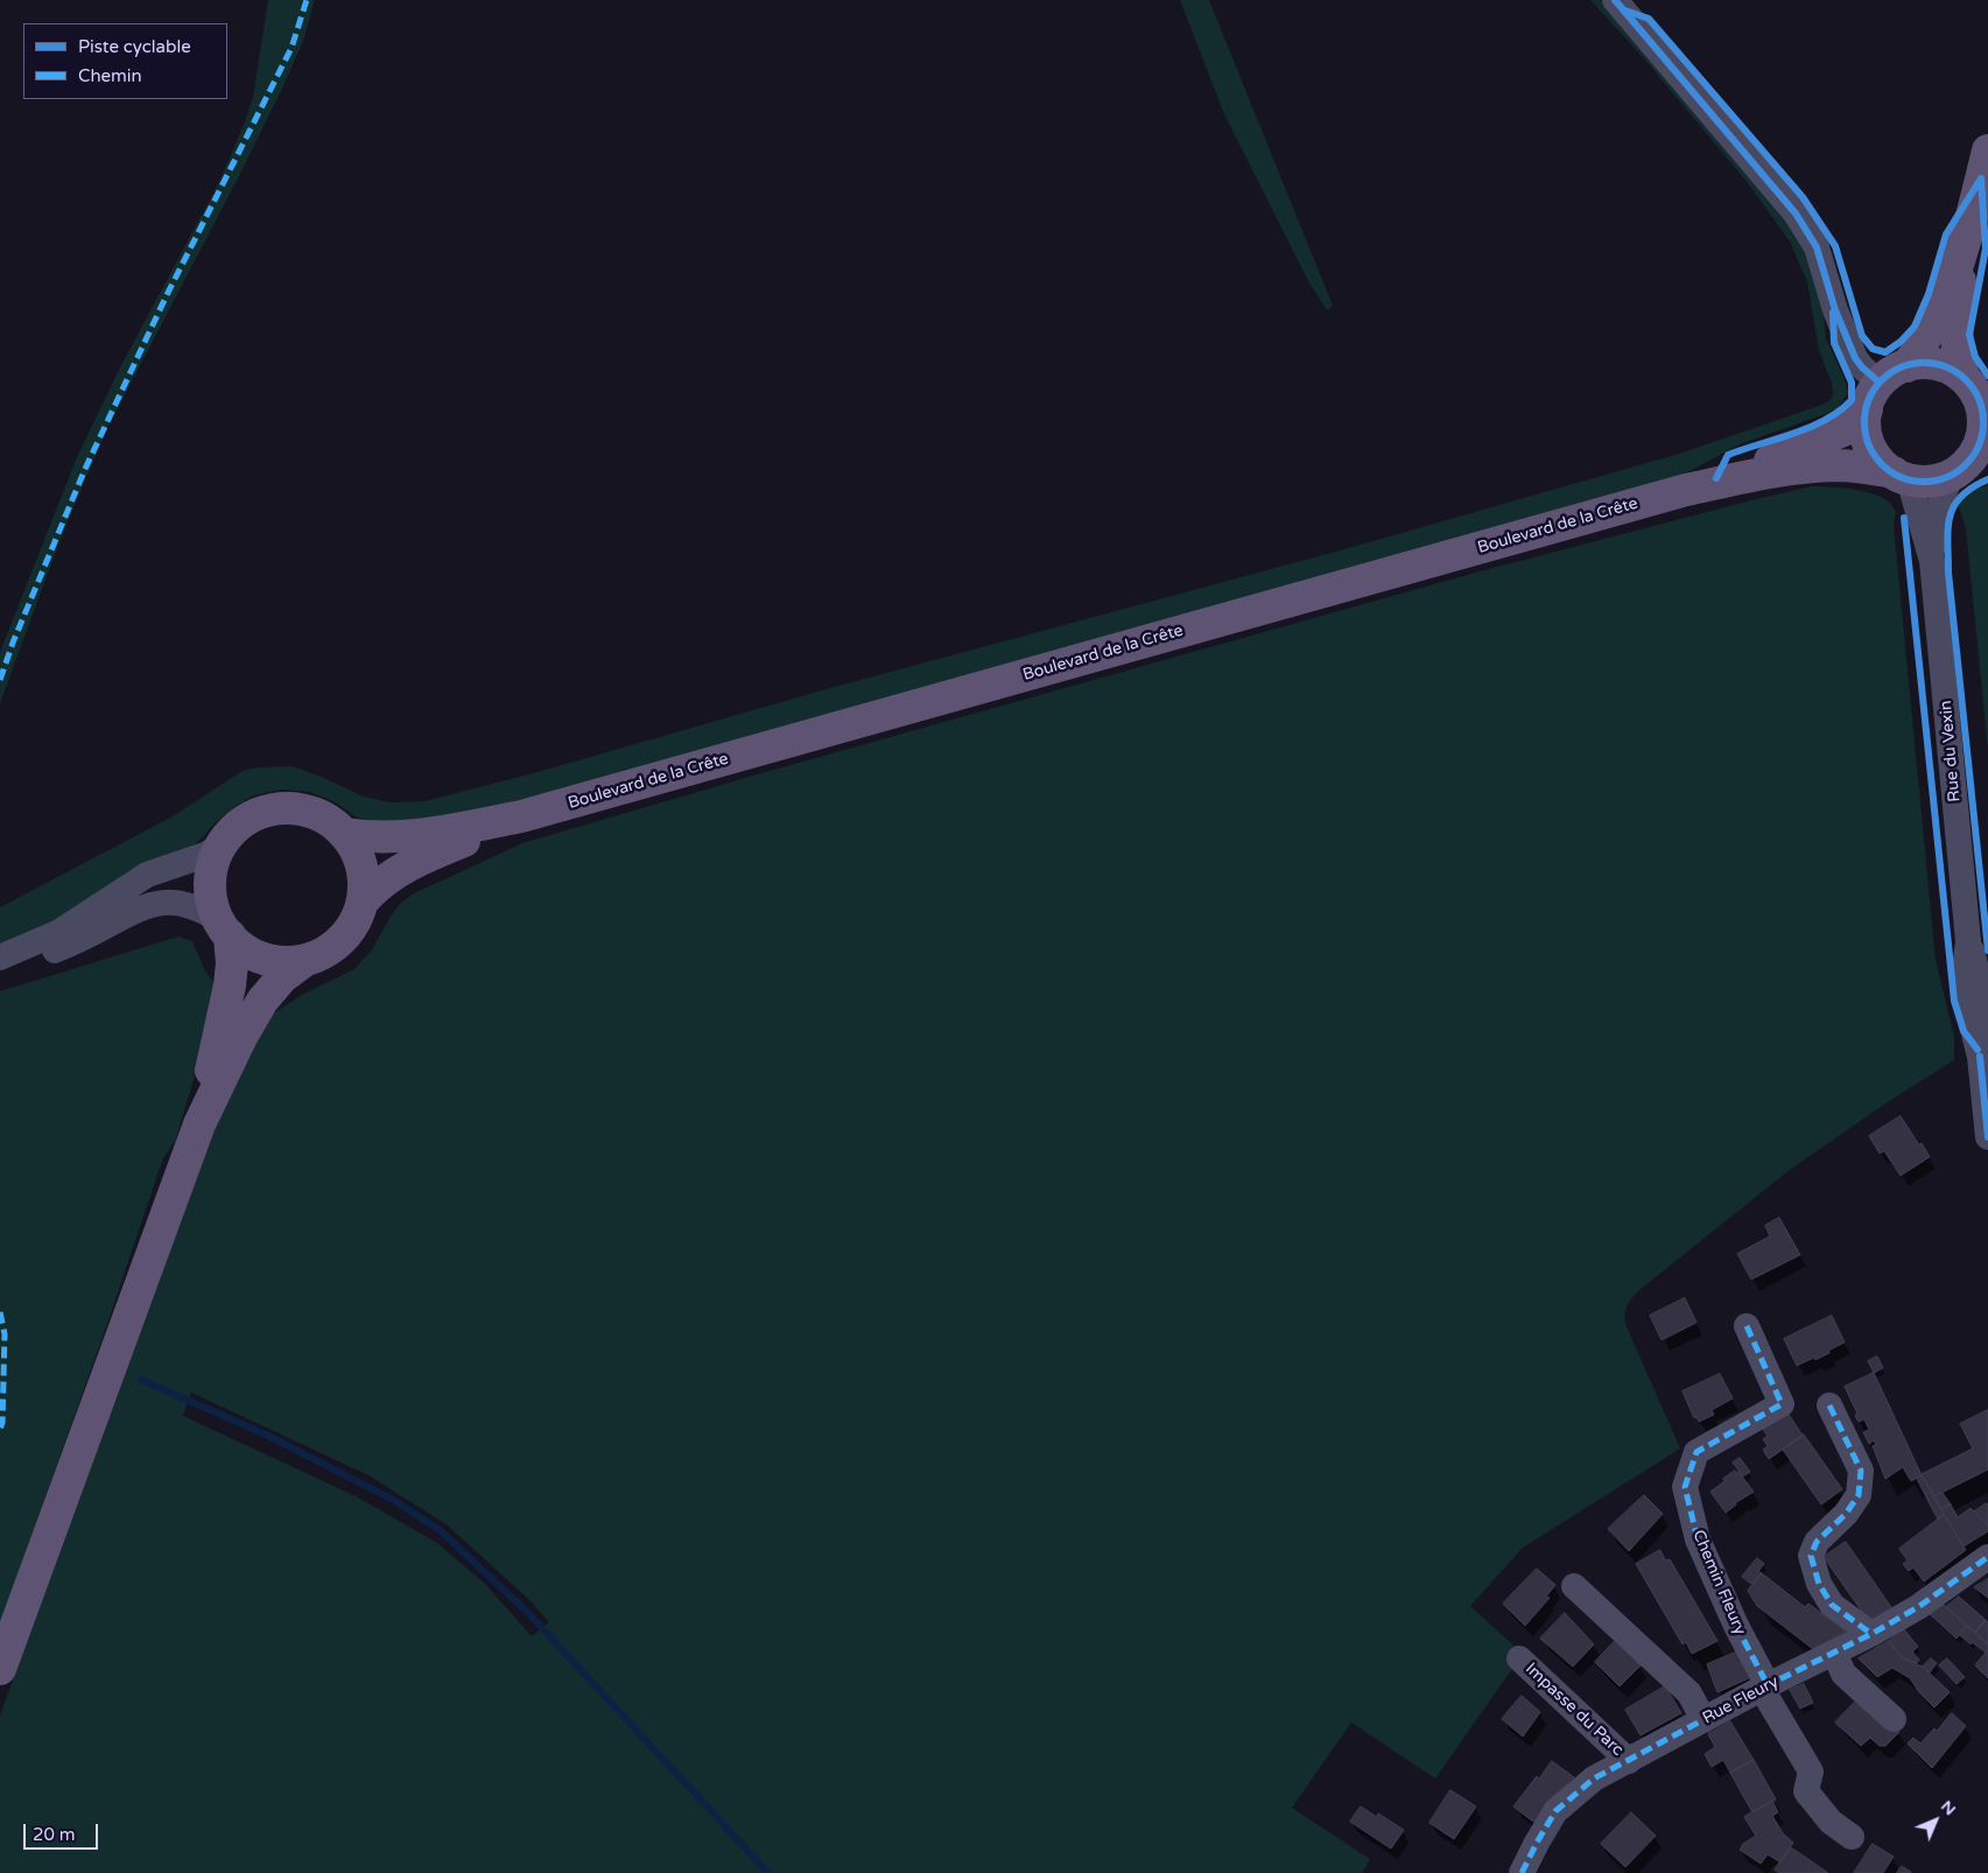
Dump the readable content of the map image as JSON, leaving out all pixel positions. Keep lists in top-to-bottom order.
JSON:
{
  "streets": {
    "main road": ["Boulevard de la Crête"],
    "street": [
      "Rue du Vexin",
      "Chemin Fleury",
      "Rue Fleury",
      "Impasse du Parc"
    ]
  },
  "crossings": [
    ["Chemin Fleury", "Rue Fleury"],
    ["Rue Fleury", "Impasse du Parc"]
  ],
  "legend": ["Piste cyclable", "Chemin"],
  "scale_bar": "20 m",
  "north": "top right"
}
